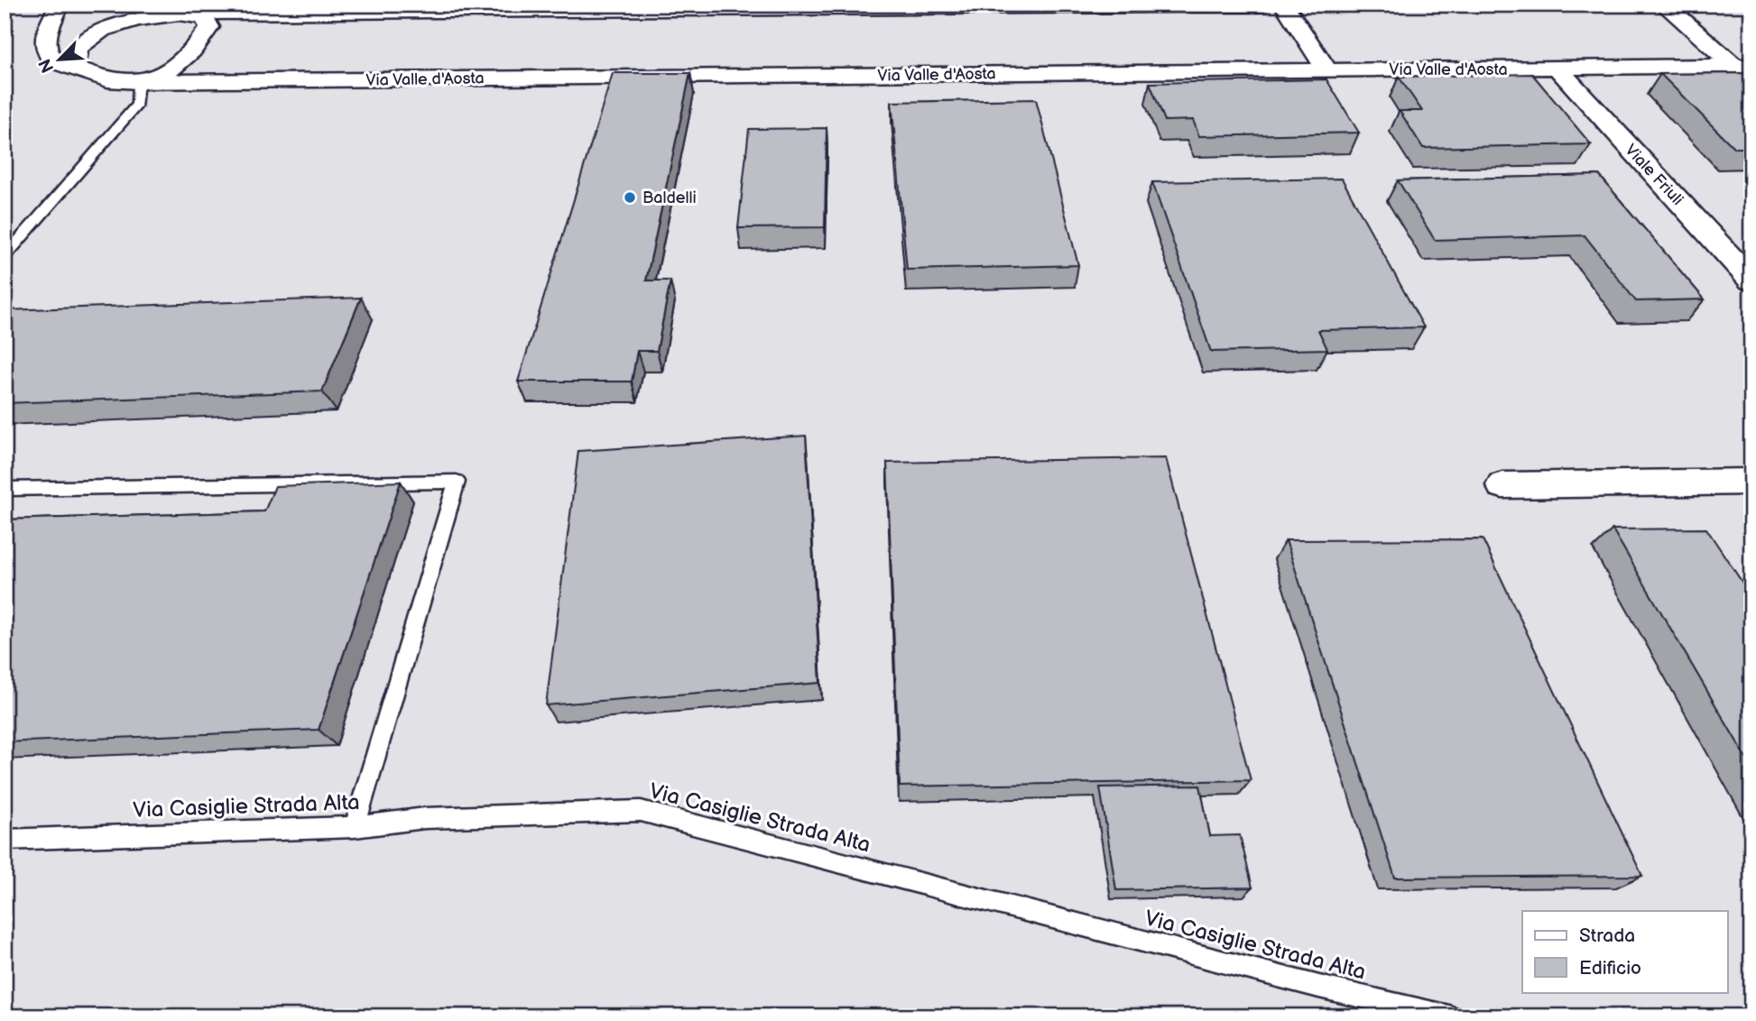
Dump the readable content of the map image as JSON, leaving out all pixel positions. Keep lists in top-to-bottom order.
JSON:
{
  "streets": {
    "street": ["Via Valle d'Aosta", "Viale Friuli"],
    "lane": ["Via Casiglie Strada Alta"]
  },
  "crossings": [
    ["Via Valle d'Aosta", "Viale Friuli"]
  ],
  "places": ["Baldelli"],
  "legend": ["Strada", "Edificio"],
  "north": "bottom left"
}
